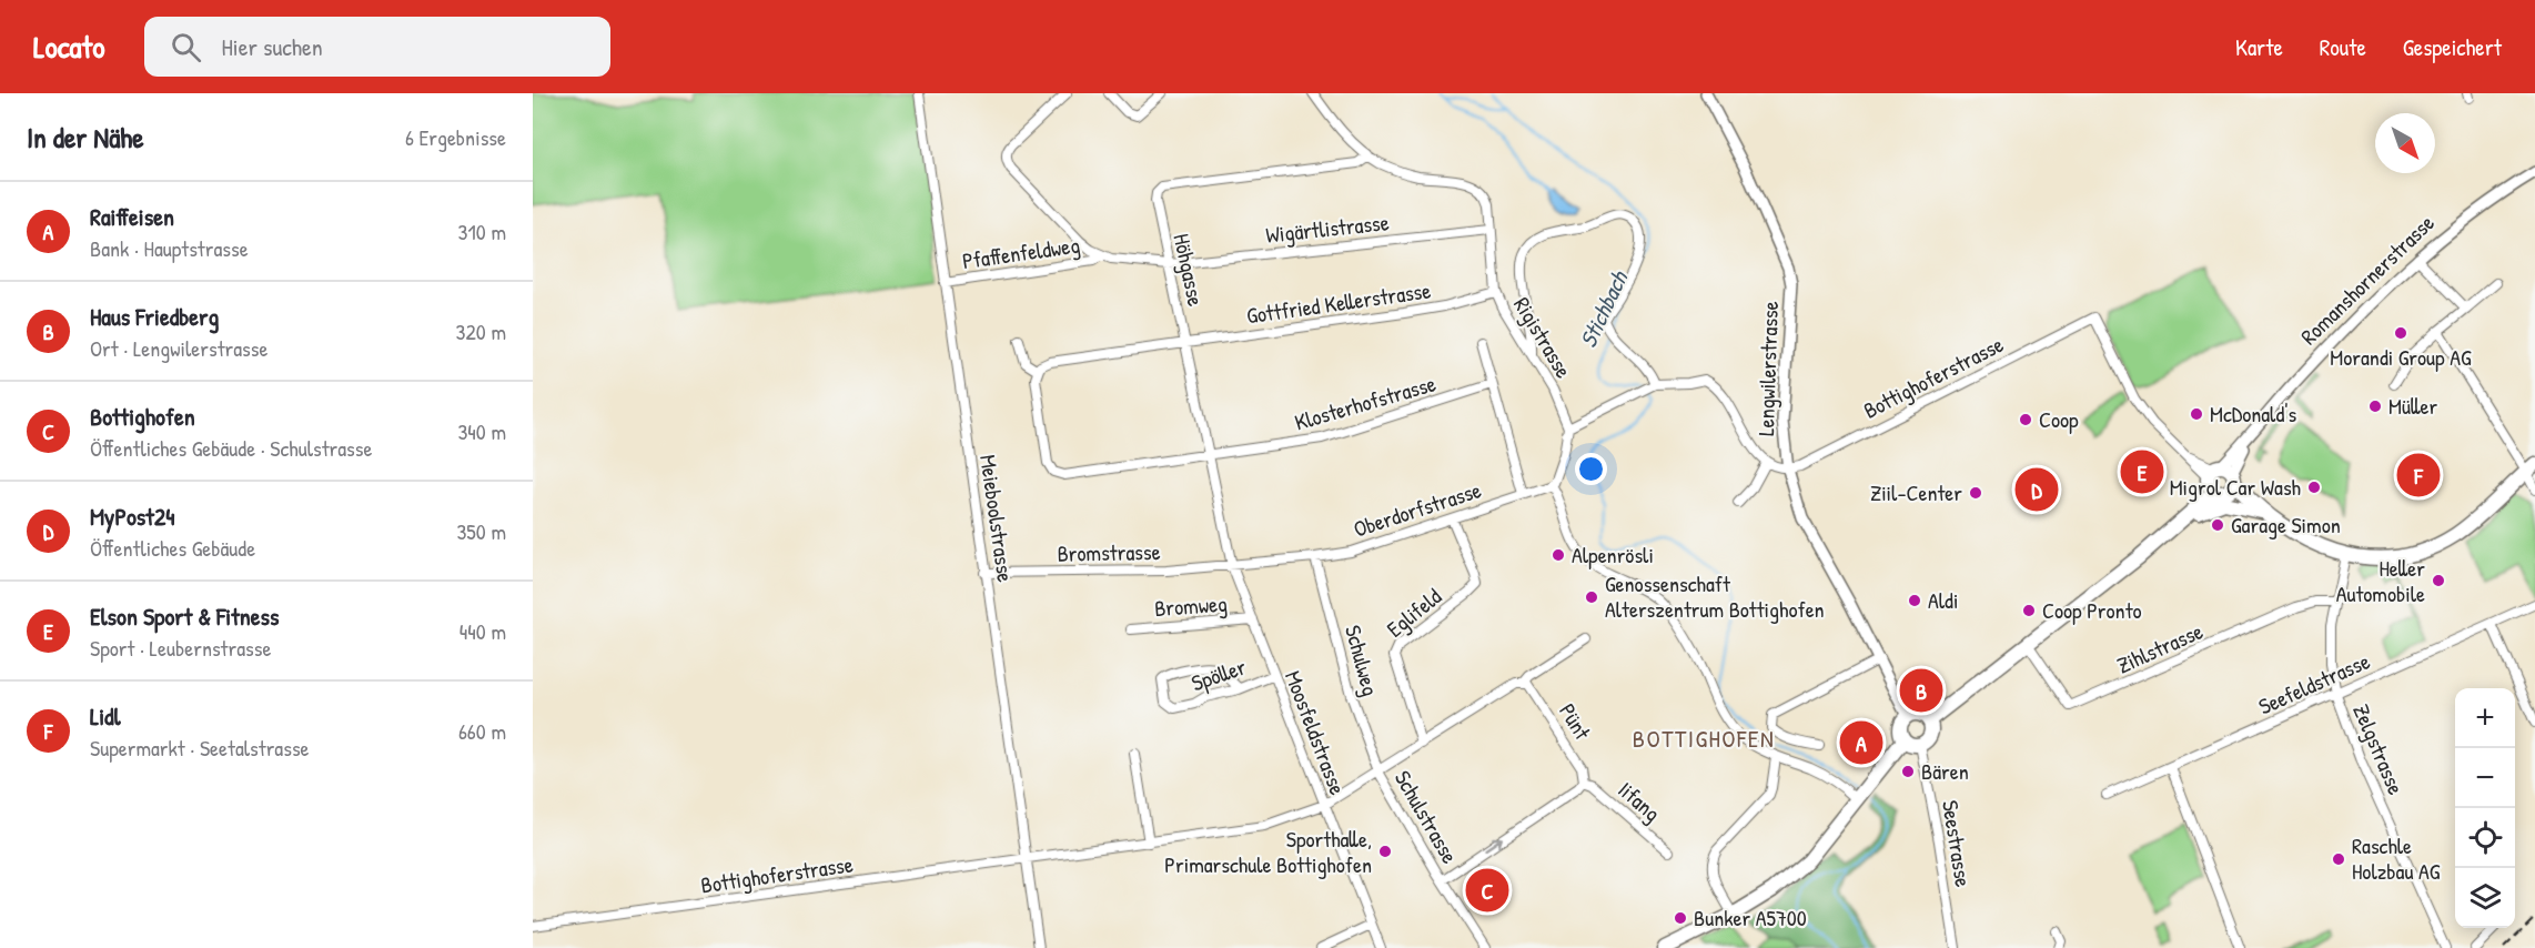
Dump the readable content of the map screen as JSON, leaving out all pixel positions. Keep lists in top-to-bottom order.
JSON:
{
  "streets": {
    "main road": ["Romanshornerstrasse"],
    "street": [
      "Wigärtlistrasse",
      "Pfaffenfeldweg",
      "Höhgasse",
      "Gottfried Kellerstrasse",
      "Rigistrasse",
      "Lengwilerstrasse",
      "Bottighoferstrasse",
      "Klosterhofstrasse",
      "Oberdorfstrasse",
      "Meieboolstrasse",
      "Bromstrasse",
      "Bromweg",
      "Eglifeld",
      "Zihlstrasse",
      "Schulweg",
      "Spöller",
      "Seefeldstrasse",
      "Pünt",
      "Moosfeldstrasse",
      "Zelgstrasse",
      "Iifang",
      "Schulstrasse",
      "Seestrasse"
    ]
  },
  "crossings": [
    ["Wigärtlistrasse", "Pfaffenfeldweg"],
    ["Wigärtlistrasse", "Höhgasse"],
    ["Wigärtlistrasse", "Rigistrasse"],
    ["Pfaffenfeldweg", "Meieboolstrasse"],
    ["Höhgasse", "Gottfried Kellerstrasse"],
    ["Höhgasse", "Rigistrasse"],
    ["Höhgasse", "Klosterhofstrasse"],
    ["Höhgasse", "Oberdorfstrasse"],
    ["Höhgasse", "Bromstrasse"],
    ["Höhgasse", "Moosfeldstrasse"],
    ["Romanshornerstrasse", "Lengwilerstrasse"],
    ["Romanshornerstrasse", "Bottighoferstrasse"],
    ["Romanshornerstrasse", "Zihlstrasse"],
    ["Romanshornerstrasse", "Seestrasse"],
    ["Gottfried Kellerstrasse", "Rigistrasse"],
    ["Gottfried Kellerstrasse", "Klosterhofstrasse"],
    ["Lengwilerstrasse", "Bottighoferstrasse"],
    ["Lengwilerstrasse", "Seestrasse"],
    ["Bottighoferstrasse", "Meieboolstrasse"],
    ["Bottighoferstrasse", "Schulweg"],
    ["Bottighoferstrasse", "Moosfeldstrasse"],
    ["Bottighoferstrasse", "Schulstrasse"],
    ["Oberdorfstrasse", "Bromstrasse"],
    ["Oberdorfstrasse", "Eglifeld"],
    ["Oberdorfstrasse", "Schulweg"],
    ["Oberdorfstrasse", "Moosfeldstrasse"],
    ["Meieboolstrasse", "Bromstrasse"],
    ["Bromstrasse", "Moosfeldstrasse"],
    ["Bromweg", "Moosfeldstrasse"],
    ["Zihlstrasse", "Zelgstrasse"],
    ["Schulweg", "Schulstrasse"],
    ["Spöller", "Moosfeldstrasse"],
    ["Seefeldstrasse", "Zelgstrasse"],
    ["Pünt", "Iifang"]
  ],
  "districts": ["BOTTIGHOFEN"],
  "water": ["Stichbach"],
  "places": [
    "Morandi Group AG",
    "Müller",
    "McDonald's",
    "Coop",
    "Migrol Car Wash",
    "Ziil-Center",
    "Garage Simon",
    "Alpenrösli",
    "Heller Automobile",
    "Genossenschaft Alterszentrum Bottighofen",
    "Aldi",
    "Coop Pronto",
    "Bären",
    "Sporthalle, Primarschule Bottighofen",
    "Raschle Holzbau AG",
    "Bunker A5700"
  ],
  "north": "bottom right",
  "page": {
    "header": "Locato",
    "search": "Hier suchen",
    "nav": ["Karte", "Route", "Gespeichert"],
    "heading": ["In der Nähe", "6 Ergebnisse"],
    "list": [
      {
        "mark": "A",
        "name": "Raiffeisen",
        "note": "Bank · Hauptstrasse",
        "value": "310 m"
      },
      {
        "mark": "B",
        "name": "Haus Friedberg",
        "note": "Ort · Lengwilerstrasse",
        "value": "320 m"
      },
      {
        "mark": "C",
        "name": "Bottighofen",
        "note": "Öffentliches Gebäude · Schulstrasse",
        "value": "340 m"
      },
      {
        "mark": "D",
        "name": "MyPost24",
        "note": "Öffentliches Gebäude",
        "value": "350 m"
      },
      {
        "mark": "E",
        "name": "Elson Sport & Fitness",
        "note": "Sport · Leubernstrasse",
        "value": "440 m"
      },
      {
        "mark": "F",
        "name": "Lidl",
        "note": "Supermarkt · Seetalstrasse",
        "value": "660 m"
      }
    ],
    "pins": [
      "E",
      "F",
      "D",
      "B",
      "A",
      "C"
    ],
    "map_buttons": ["+", "−"]
  }
}
